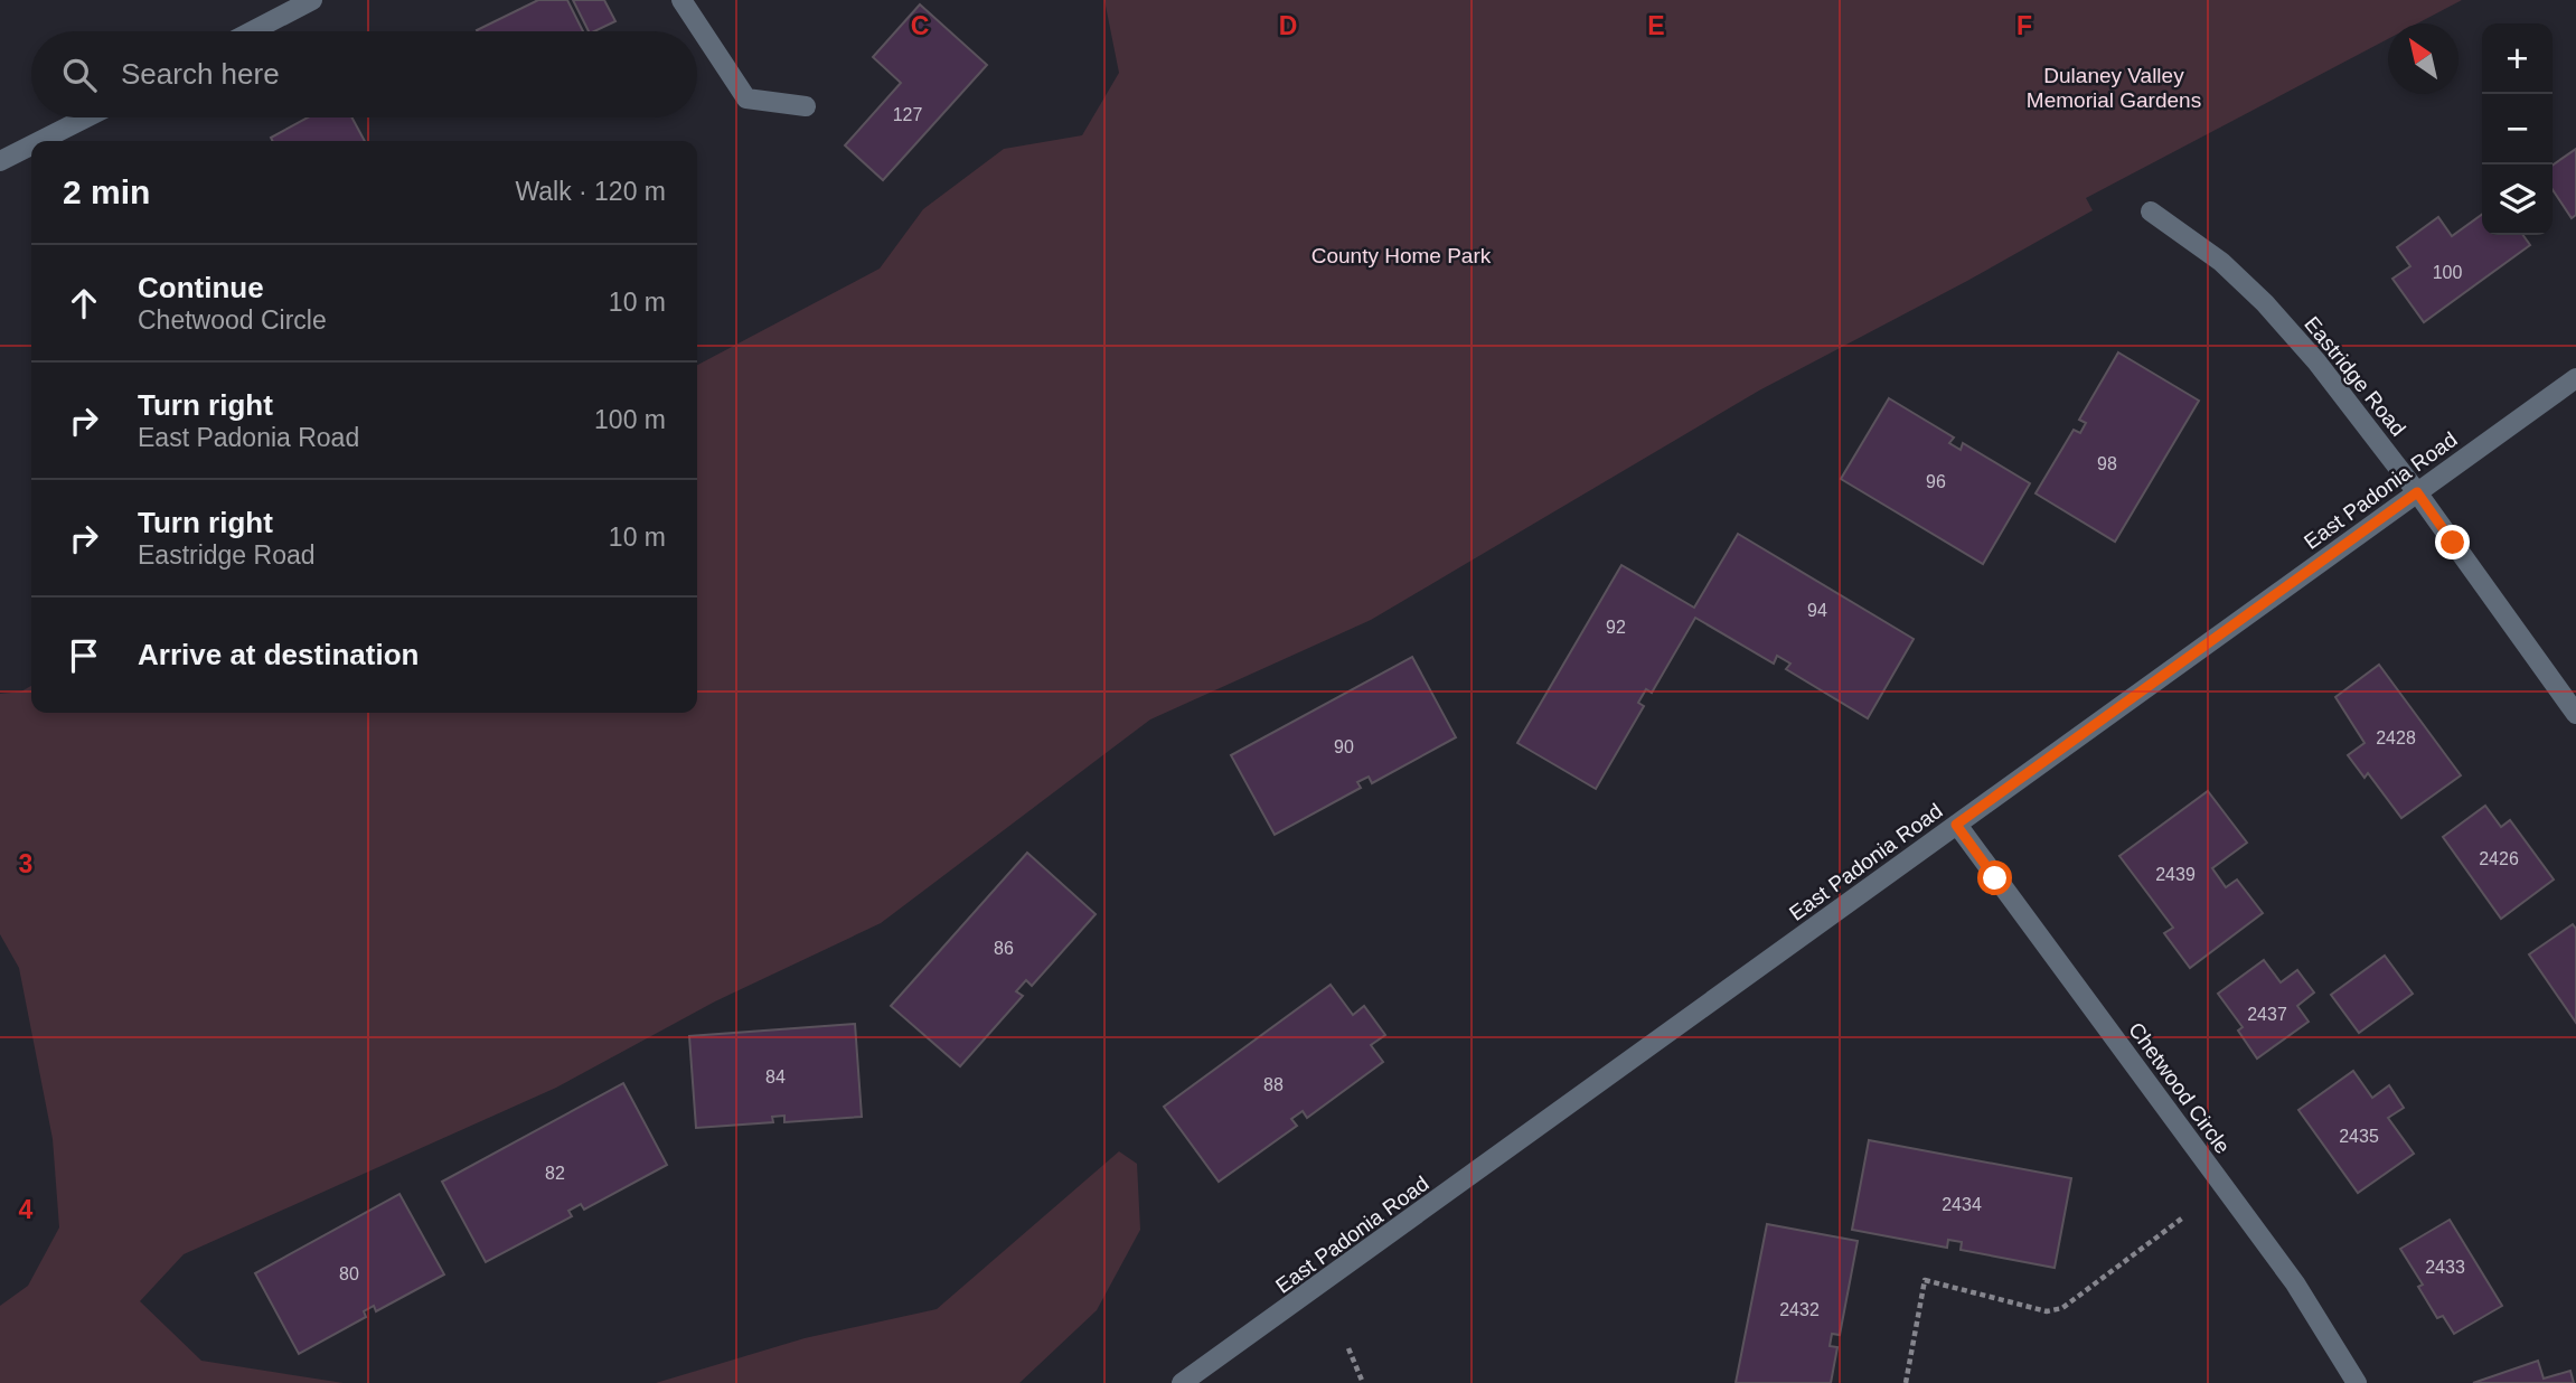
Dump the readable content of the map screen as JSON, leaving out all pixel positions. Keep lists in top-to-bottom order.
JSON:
{
  "streets": {
    "street": ["Eastridge Road", "East Padonia Road", "Chetwood Circle"]
  },
  "crossings": [
    ["Eastridge Road", "East Padonia Road"],
    ["East Padonia Road", "Chetwood Circle"]
  ],
  "parks": ["Dulaney Valley Memorial Gardens", "County Home Park"],
  "house_numbers": [
    "127",
    "100",
    "98",
    "96",
    "94",
    "92",
    "2428",
    "90",
    "2426",
    "2439",
    "86",
    "2437",
    "84",
    "88",
    "2435",
    "82",
    "2434",
    "2433",
    "80",
    "2432"
  ],
  "north": "top left",
  "page": {
    "map_buttons": ["+", "−"],
    "search": "Search here",
    "heading": ["2 min", "Walk · 120 m"],
    "list": [
      ["Continue", "Chetwood Circle", "10 m"],
      ["Turn right", "East Padonia Road", "100 m"],
      ["Turn right", "Eastridge Road", "10 m"],
      "Arrive at destination"
    ]
  },
  "grid": {
    "columns": [
      "C",
      "D",
      "E",
      "F"
    ],
    "rows": ["3", "4"]
  }
}
